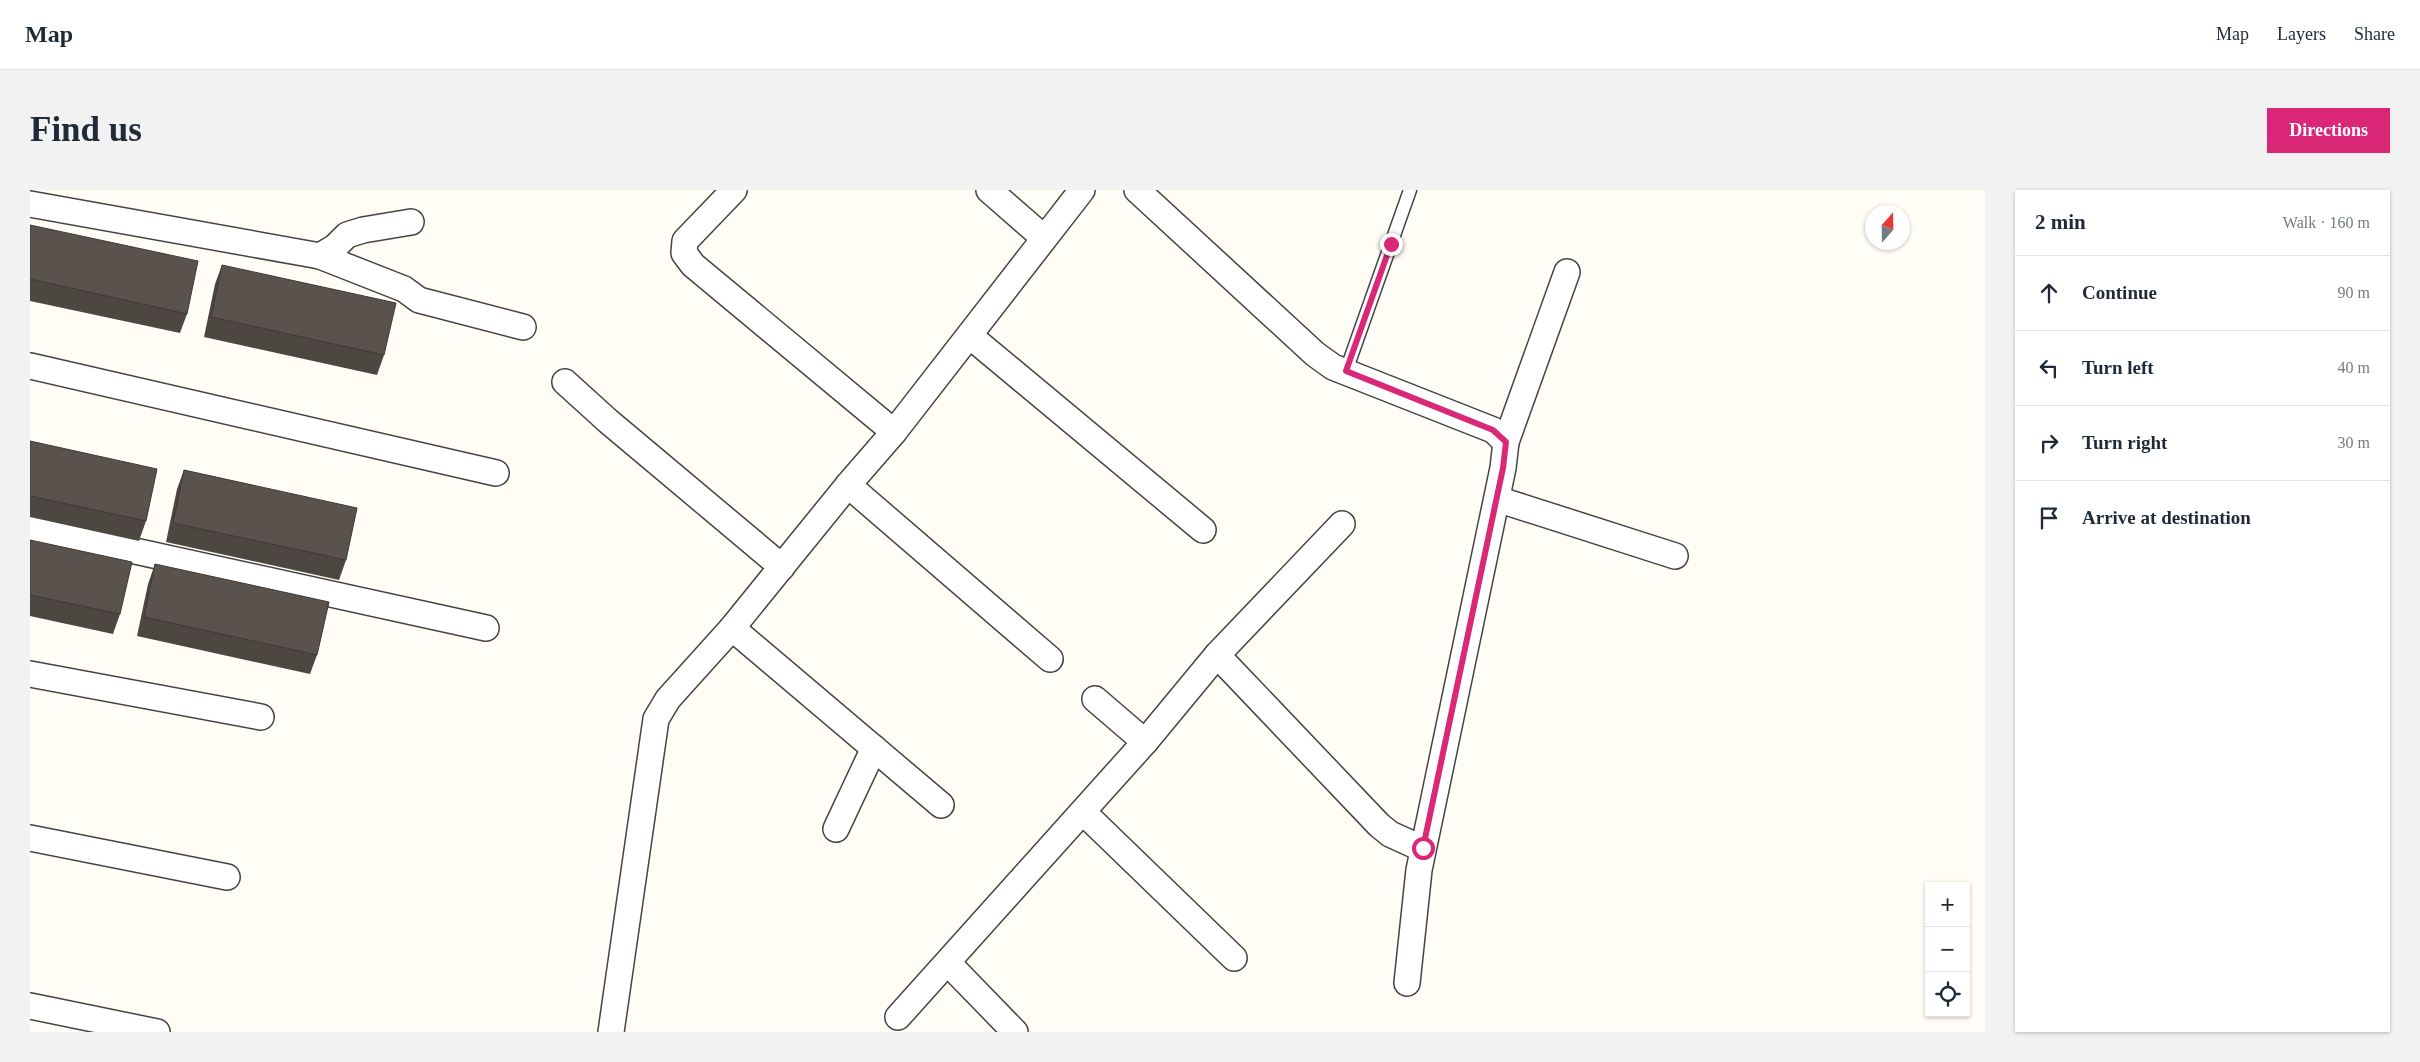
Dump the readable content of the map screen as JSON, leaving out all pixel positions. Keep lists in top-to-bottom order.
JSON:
{
  "north": "top",
  "page": {
    "header": "Map",
    "nav": ["Map", "Layers", "Share"],
    "buttons": "Directions",
    "title": "Find us",
    "heading": ["2 min", "Walk · 160 m"],
    "list": [
      ["Continue", "90 m"],
      ["Turn left", "40 m"],
      ["Turn right", "30 m"],
      "Arrive at destination"
    ],
    "map_buttons": ["+", "−"]
  }
}
